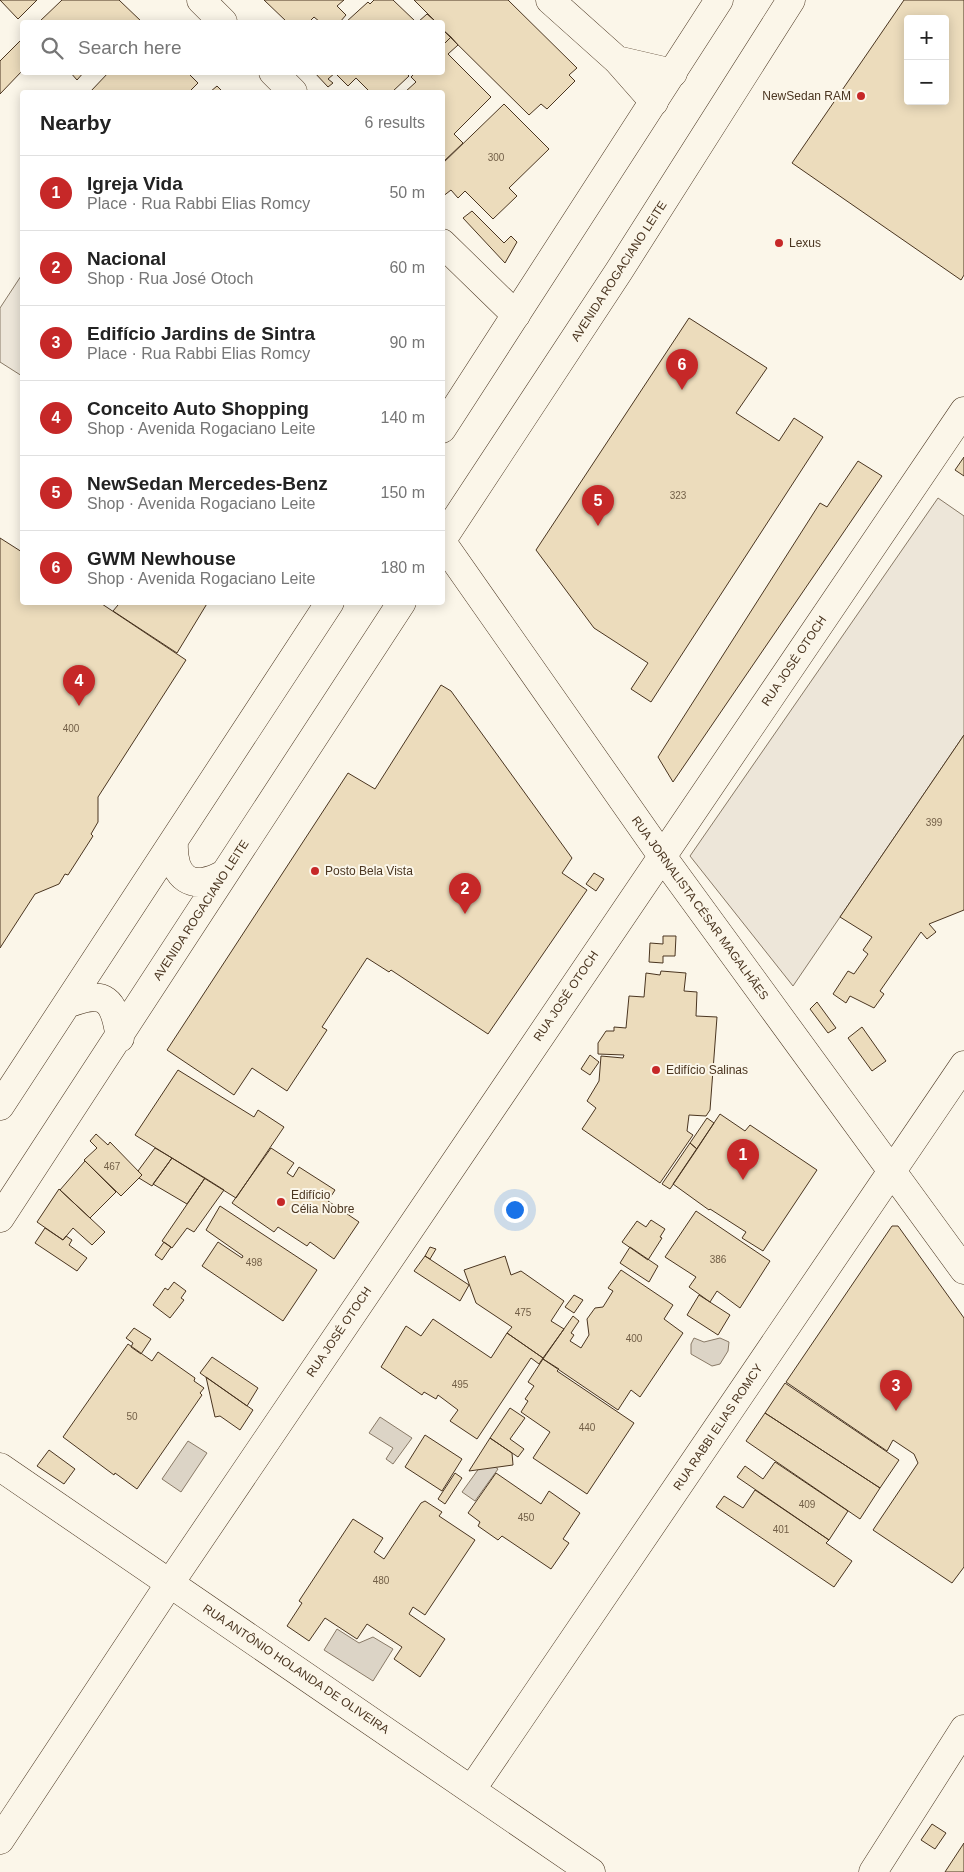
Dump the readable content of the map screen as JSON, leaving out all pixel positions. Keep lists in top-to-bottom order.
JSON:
{
  "streets": {
    "street": [
      "AVENIDA ROGACIANO LEITE",
      "RUA JOSÉ OTOCH",
      "RUA JORNALISTA CÉSAR MAGALHÃES",
      "RUA RABBI ELIAS ROMCY",
      "RUA ANTÔNIO HOLANDA DE OLIVEIRA"
    ]
  },
  "crossings": [
    ["RUA JOSÉ OTOCH", "RUA JORNALISTA CÉSAR MAGALHÃES"],
    ["RUA JOSÉ OTOCH", "RUA ANTÔNIO HOLANDA DE OLIVEIRA"],
    ["RUA JORNALISTA CÉSAR MAGALHÃES", "RUA RABBI ELIAS ROMCY"],
    ["RUA RABBI ELIAS ROMCY", "RUA ANTÔNIO HOLANDA DE OLIVEIRA"]
  ],
  "places": [
    "NewSedan RAM",
    "Lexus",
    "Posto Bela Vista",
    "Edifício Salinas",
    "Edifício Célia Nobre"
  ],
  "house_numbers": [
    "300",
    "323",
    "400",
    "399",
    "467",
    "386",
    "498",
    "475",
    "400",
    "495",
    "50",
    "440",
    "409",
    "450",
    "401",
    "480"
  ],
  "page": {
    "map_buttons": ["+", "−"],
    "search": "Search here",
    "heading": ["Nearby", "6 results"],
    "list": [
      {
        "mark": "1",
        "name": "Igreja Vida",
        "note": "Place · Rua Rabbi Elias Romcy",
        "value": "50 m"
      },
      {
        "mark": "2",
        "name": "Nacional",
        "note": "Shop · Rua José Otoch",
        "value": "60 m"
      },
      {
        "mark": "3",
        "name": "Edifício Jardins de Sintra",
        "note": "Place · Rua Rabbi Elias Romcy",
        "value": "90 m"
      },
      {
        "mark": "4",
        "name": "Conceito Auto Shopping",
        "note": "Shop · Avenida Rogaciano Leite",
        "value": "140 m"
      },
      {
        "mark": "5",
        "name": "NewSedan Mercedes-Benz",
        "note": "Shop · Avenida Rogaciano Leite",
        "value": "150 m"
      },
      {
        "mark": "6",
        "name": "GWM Newhouse",
        "note": "Shop · Avenida Rogaciano Leite",
        "value": "180 m"
      }
    ],
    "pins": [
      "6",
      "5",
      "4",
      "2",
      "1",
      "3"
    ]
  }
}
